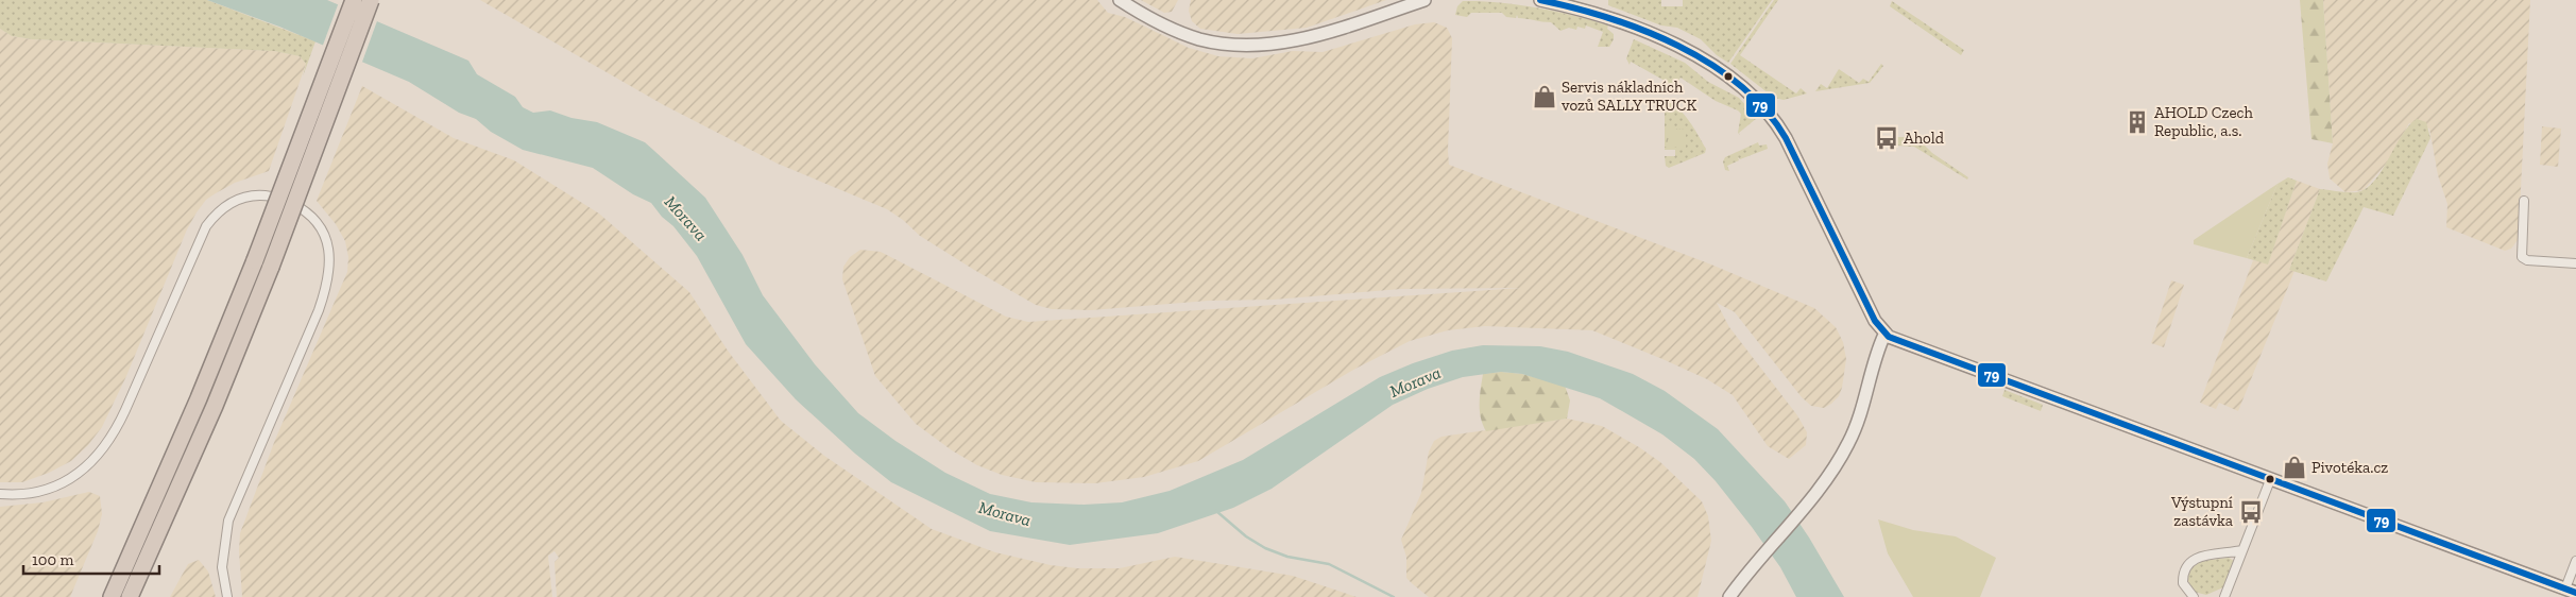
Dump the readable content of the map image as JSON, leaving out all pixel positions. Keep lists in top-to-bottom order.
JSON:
{
  "water": ["Morava"],
  "places": {
    "shop": ["Servis nákladních vozů SALLY TRUCK", "Pivotéka.cz"],
    "building": ["AHOLD Czech Republic, a.s."],
    "bus stop": ["Ahold", "Výstupní zastávka"]
  },
  "lines": ["transit line 79"],
  "scale_bar": "100 m"
}
